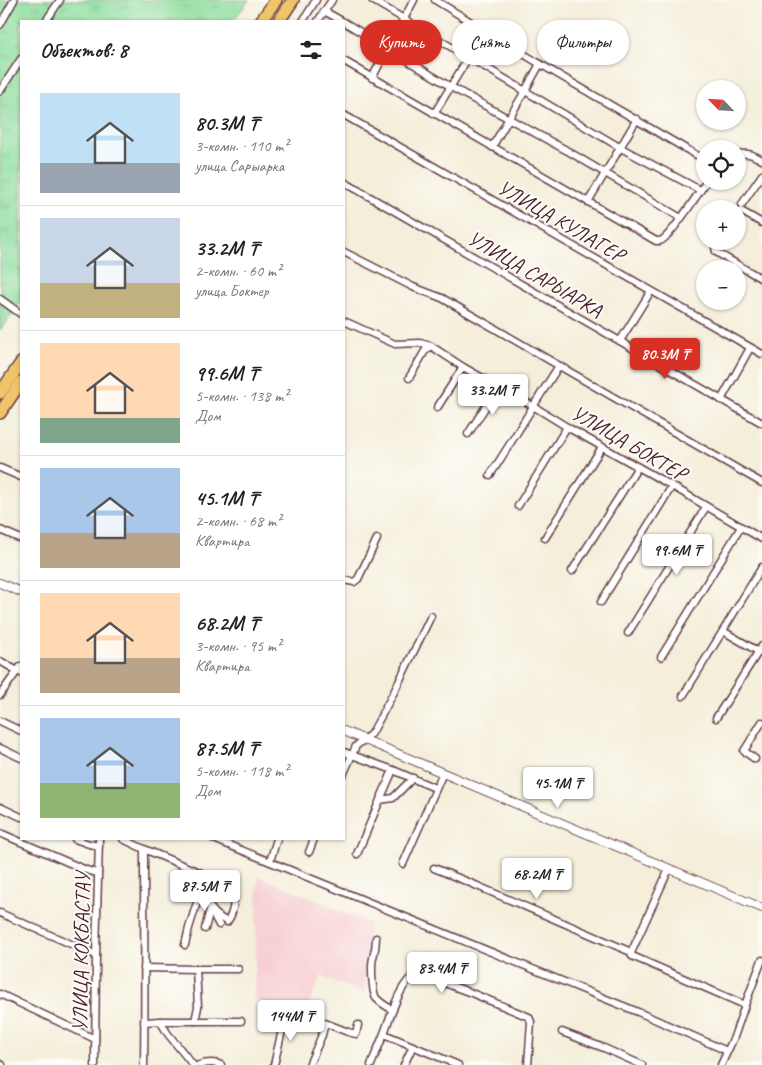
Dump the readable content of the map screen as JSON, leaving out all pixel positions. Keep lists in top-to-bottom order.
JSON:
{
  "streets": {
    "street": [
      "УЛИЦА КУЛАГЕР",
      "УЛИЦА САРЫАРКА",
      "УЛИЦА БОКТЕР",
      "УЛИЦА КОКБАСТАУ"
    ]
  },
  "north": "top left",
  "page": {
    "chip": ["Купить", "Снять", "Фильтры"],
    "heading": "Объектов: 8",
    "map_buttons": ["+", "−"],
    "list": [
      {
        "name": "80.3M ₸",
        "note": "3-комн. · 110 m² · улица Сарыарка"
      },
      {
        "name": "33.2M ₸",
        "note": "2-комн. · 60 m² · улица Боктер"
      },
      {
        "name": "99.6M ₸",
        "note": "5-комн. · 138 m² · Дом"
      },
      {
        "name": "45.1M ₸",
        "note": "2-комн. · 68 m² · Квартира"
      },
      {
        "name": "68.2M ₸",
        "note": "3-комн. · 95 m² · Квартира"
      },
      {
        "name": "87.5M ₸",
        "note": "5-комн. · 118 m² · Дом"
      }
    ],
    "price": [
      "80.3M ₸",
      "33.2M ₸",
      "99.6M ₸",
      "45.1M ₸",
      "68.2M ₸",
      "87.5M ₸",
      "83.4M ₸",
      "144M ₸"
    ]
  }
}
